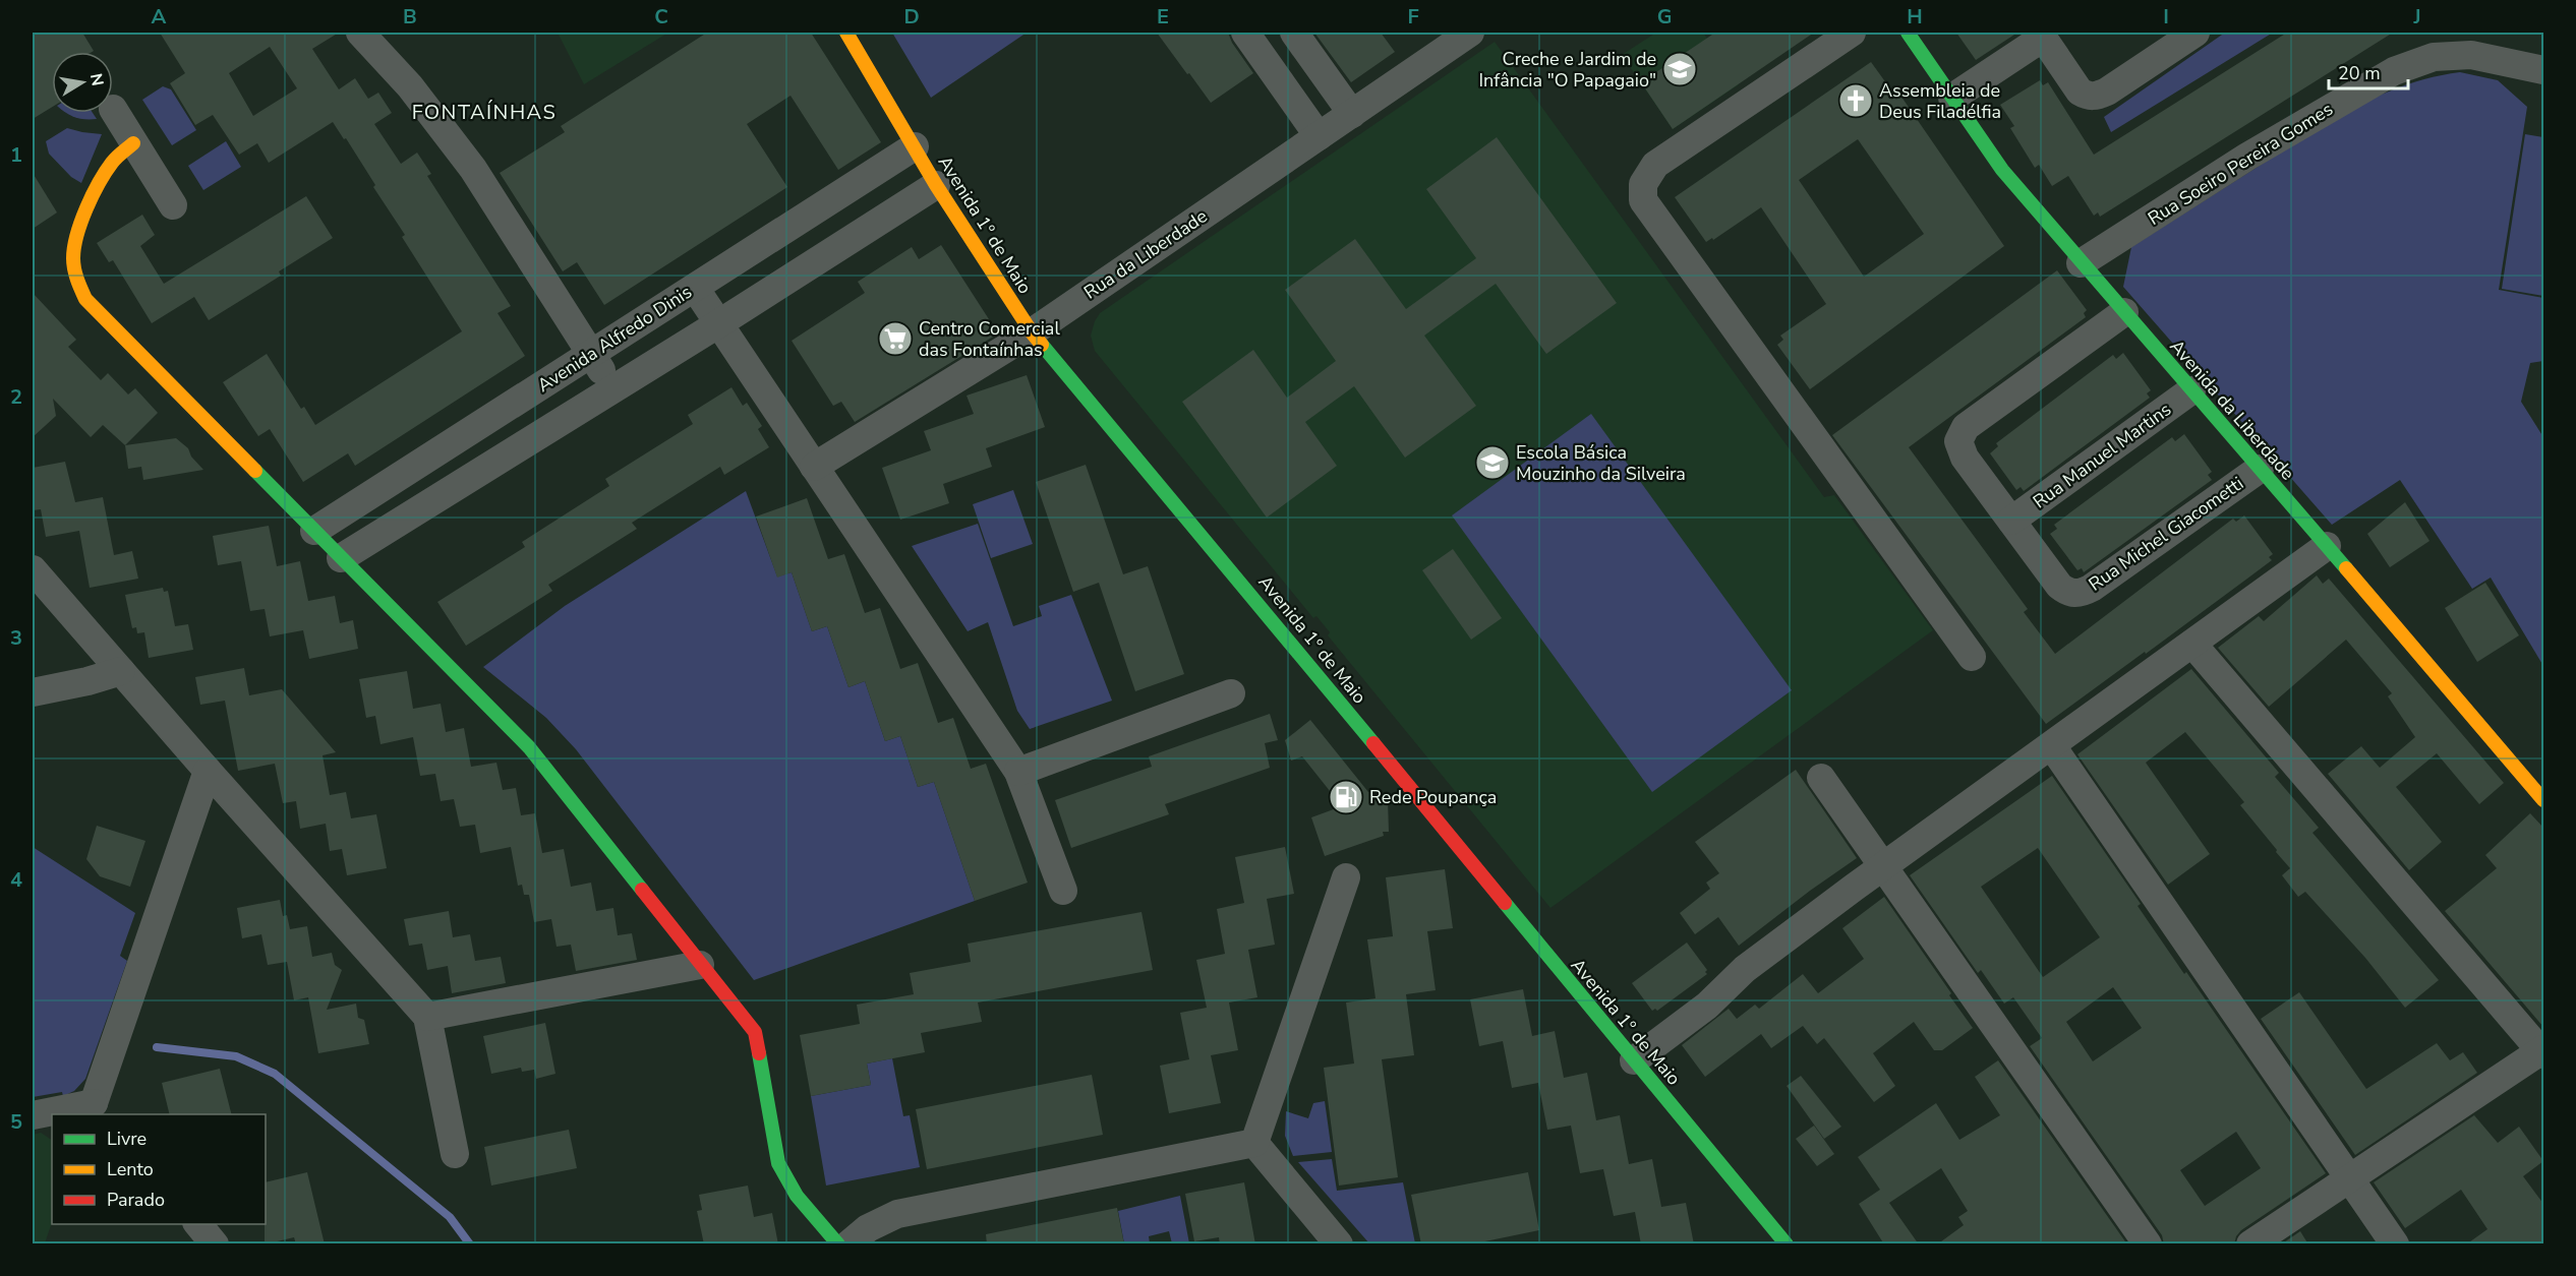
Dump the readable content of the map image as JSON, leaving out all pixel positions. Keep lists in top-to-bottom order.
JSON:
{
  "streets": {
    "street": [
      "Rua Soeiro Pereira Gomes",
      "Avenida 1º de Maio",
      "Rua da Liberdade",
      "Avenida Alfredo Dinis",
      "Avenida da Liberdade",
      "Rua Manuel Martins",
      "Rua Michel Giacometti"
    ]
  },
  "crossings": [
    ["Rua Soeiro Pereira Gomes", "Avenida da Liberdade"],
    ["Avenida 1º de Maio", "Rua da Liberdade"],
    ["Avenida 1º de Maio", "Avenida Alfredo Dinis"],
    ["Avenida da Liberdade", "Rua Manuel Martins"],
    ["Avenida da Liberdade", "Rua Michel Giacometti"],
    ["Rua Manuel Martins", "Rua Michel Giacometti"]
  ],
  "districts": ["FONTAÍNHAS"],
  "places": {
    "school or university": ["Creche e Jardim de Infância \"O Papagaio\"", "Escola Básica Mouzinho da Silveira"],
    "church": ["Assembleia de Deus Filadélfia"],
    "supermarket": ["Centro Comercial das Fontaínhas"],
    "fuel station": ["Rede Poupança"]
  },
  "legend": ["Livre", "Lento", "Parado"],
  "scale_bar": "20 m",
  "north": "right",
  "grid": {
    "columns": [
      "A",
      "B",
      "C",
      "D",
      "E",
      "F",
      "G",
      "H",
      "I",
      "J"
    ],
    "rows": [
      "1",
      "2",
      "3",
      "4",
      "5"
    ]
  }
}
